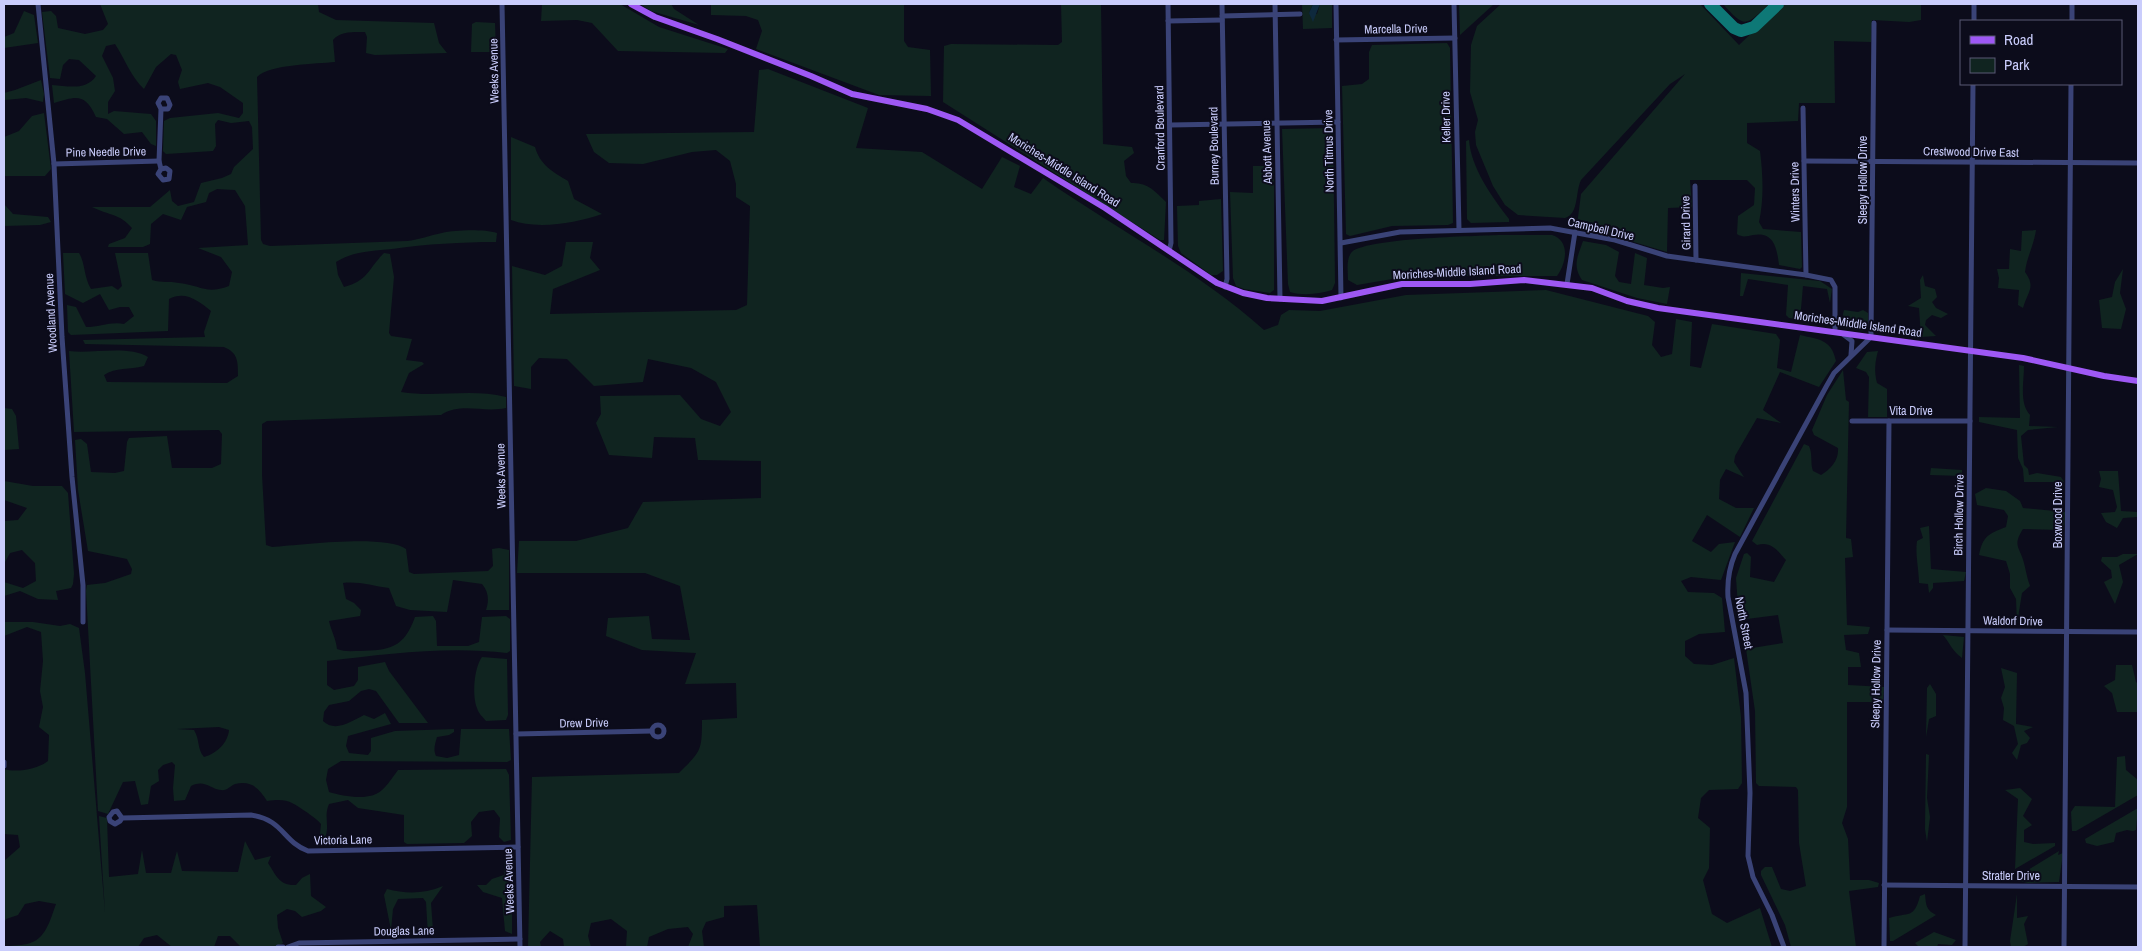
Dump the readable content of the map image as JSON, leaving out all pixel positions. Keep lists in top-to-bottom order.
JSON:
{
  "streets": {
    "main road": ["Moriches-Middle Island Road"],
    "street": [
      "Marcella Drive",
      "Weeks Avenue",
      "Keller Drive",
      "Cranford Boulevard",
      "Burney Boulevard",
      "North Titmus Drive",
      "Pine Needle Drive",
      "Abbott Avenue",
      "Crestwood Drive East",
      "Sleepy Hollow Drive",
      "Winters Drive",
      "Girard Drive",
      "Campbell Drive",
      "Woodland Avenue",
      "Vita Drive",
      "Birch Hollow Drive",
      "Boxwood Drive",
      "Waldorf Drive",
      "North Street",
      "Drew Drive",
      "Victoria Lane",
      "Stratler Drive",
      "Douglas Lane"
    ]
  },
  "crossings": [
    ["Marcella Drive", "Keller Drive"],
    ["Marcella Drive", "North Titmus Drive"],
    ["Weeks Avenue", "Drew Drive"],
    ["Weeks Avenue", "Victoria Lane"],
    ["Weeks Avenue", "Douglas Lane"],
    ["Keller Drive", "Campbell Drive"],
    ["Cranford Boulevard", "Moriches-Middle Island Road"],
    ["Burney Boulevard", "Moriches-Middle Island Road"],
    ["North Titmus Drive", "Moriches-Middle Island Road"],
    ["North Titmus Drive", "Campbell Drive"],
    ["Pine Needle Drive", "Woodland Avenue"],
    ["Abbott Avenue", "Moriches-Middle Island Road"],
    ["Crestwood Drive East", "Sleepy Hollow Drive"],
    ["Crestwood Drive East", "Winters Drive"],
    ["Crestwood Drive East", "Birch Hollow Drive"],
    ["Crestwood Drive East", "Boxwood Drive"],
    ["Moriches-Middle Island Road", "Sleepy Hollow Drive"],
    ["Moriches-Middle Island Road", "Campbell Drive"],
    ["Moriches-Middle Island Road", "Birch Hollow Drive"],
    ["Moriches-Middle Island Road", "Boxwood Drive"],
    ["Moriches-Middle Island Road", "North Street"],
    ["Sleepy Hollow Drive", "Vita Drive"],
    ["Sleepy Hollow Drive", "Waldorf Drive"],
    ["Sleepy Hollow Drive", "North Street"],
    ["Sleepy Hollow Drive", "Stratler Drive"],
    ["Winters Drive", "Campbell Drive"],
    ["Girard Drive", "Campbell Drive"],
    ["Vita Drive", "Birch Hollow Drive"],
    ["Birch Hollow Drive", "Waldorf Drive"],
    ["Birch Hollow Drive", "Stratler Drive"],
    ["Boxwood Drive", "Waldorf Drive"],
    ["Boxwood Drive", "Stratler Drive"]
  ],
  "legend": ["Road", "Park"]
}
